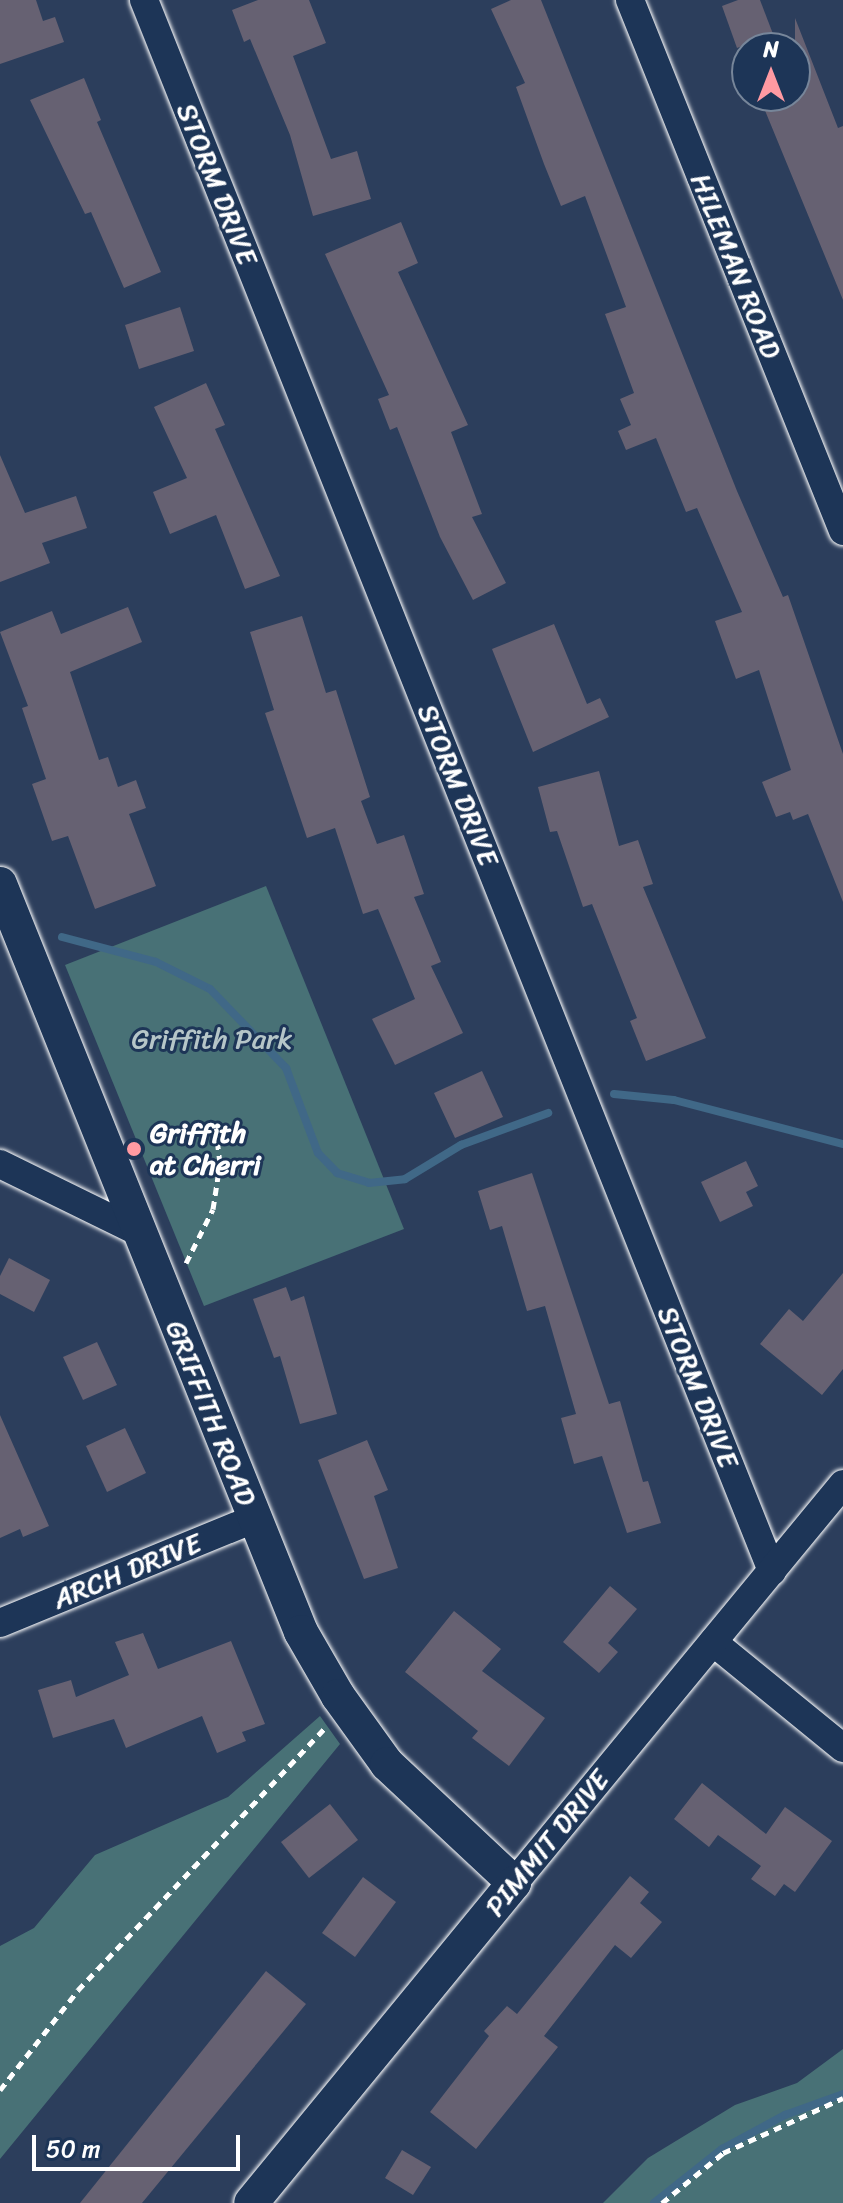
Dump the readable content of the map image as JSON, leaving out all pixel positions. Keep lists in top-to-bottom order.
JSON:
{
  "streets": {
    "street": [
      "STORM DRIVE",
      "HILEMAN ROAD",
      "GRIFFITH ROAD",
      "ARCH DRIVE",
      "PIMMIT DRIVE"
    ]
  },
  "crossings": [
    ["STORM DRIVE", "PIMMIT DRIVE"],
    ["GRIFFITH ROAD", "ARCH DRIVE"],
    ["GRIFFITH ROAD", "PIMMIT DRIVE"]
  ],
  "parks": ["Griffith Park"],
  "places": ["Griffith at Cherri"],
  "scale_bar": "50 m",
  "north": "top"
}
